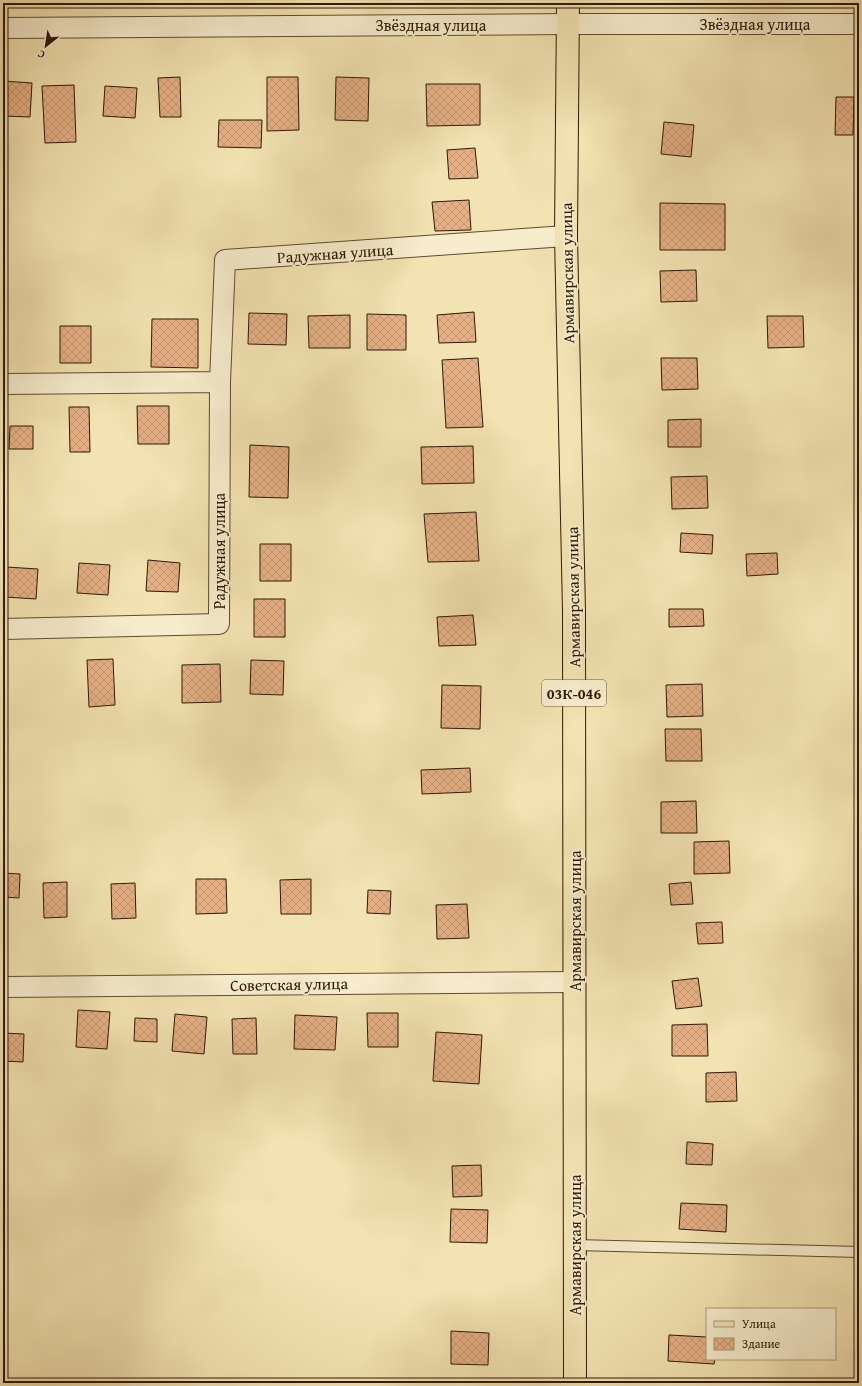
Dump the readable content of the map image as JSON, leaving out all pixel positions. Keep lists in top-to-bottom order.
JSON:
{
  "streets": {
    "main road": ["Армавирская улица", "03К-046"],
    "street": ["Звёздная улица", "Радужная улица", "Советская улица"]
  },
  "crossings": [
    ["Звёздная улица", "Армавирская улица"],
    ["Радужная улица", "Армавирская улица"],
    ["Армавирская улица", "Советская улица"]
  ],
  "legend": ["Улица", "Здание"],
  "north": "bottom left"
}
